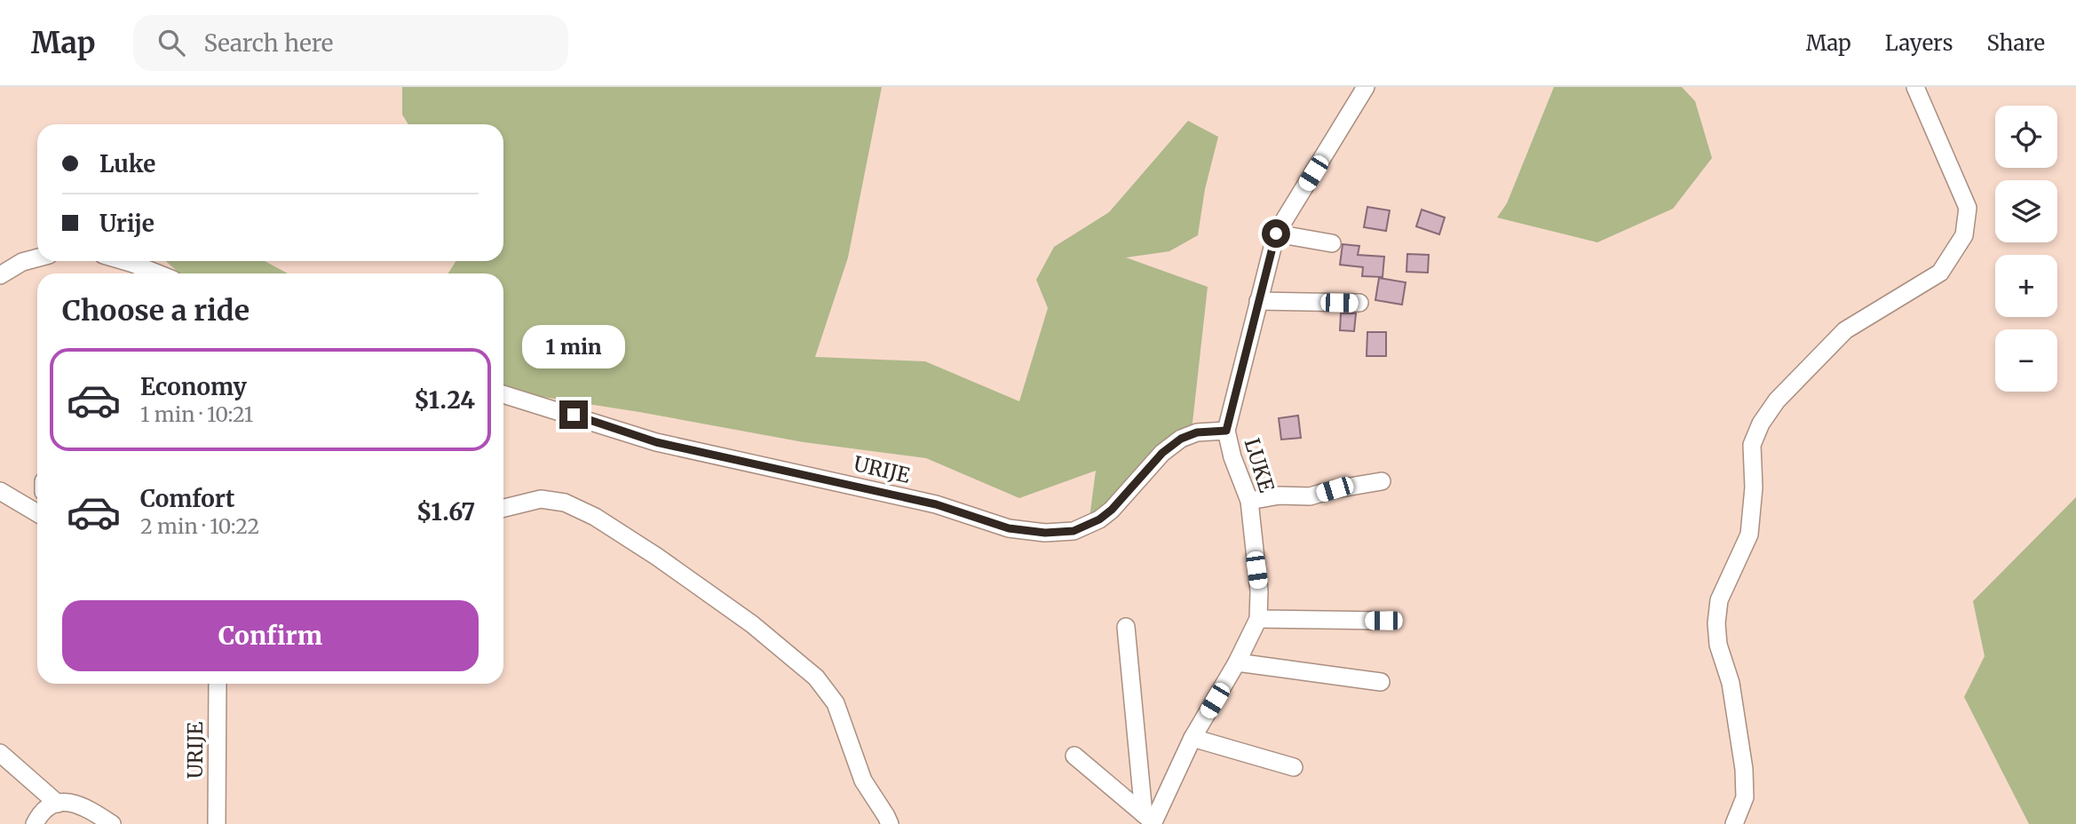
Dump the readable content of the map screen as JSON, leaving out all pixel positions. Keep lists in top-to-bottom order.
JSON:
{
  "streets": {
    "street": ["LUKE", "URIJE"]
  },
  "crossings": [
    ["LUKE", "URIJE"]
  ],
  "page": {
    "header": "Map",
    "search": "Search here",
    "nav": ["Map", "Layers", "Share"],
    "map_buttons": ["+", "−"],
    "banner": ["Luke", "Urije"],
    "heading": "Choose a ride",
    "bubble": "1 min",
    "list": [
      {
        "name": "Economy",
        "note": "1 min · 10:21",
        "value": "$1.24"
      },
      {
        "name": "Comfort",
        "note": "2 min · 10:22",
        "value": "$1.67"
      }
    ],
    "buttons": "Confirm"
  }
}
